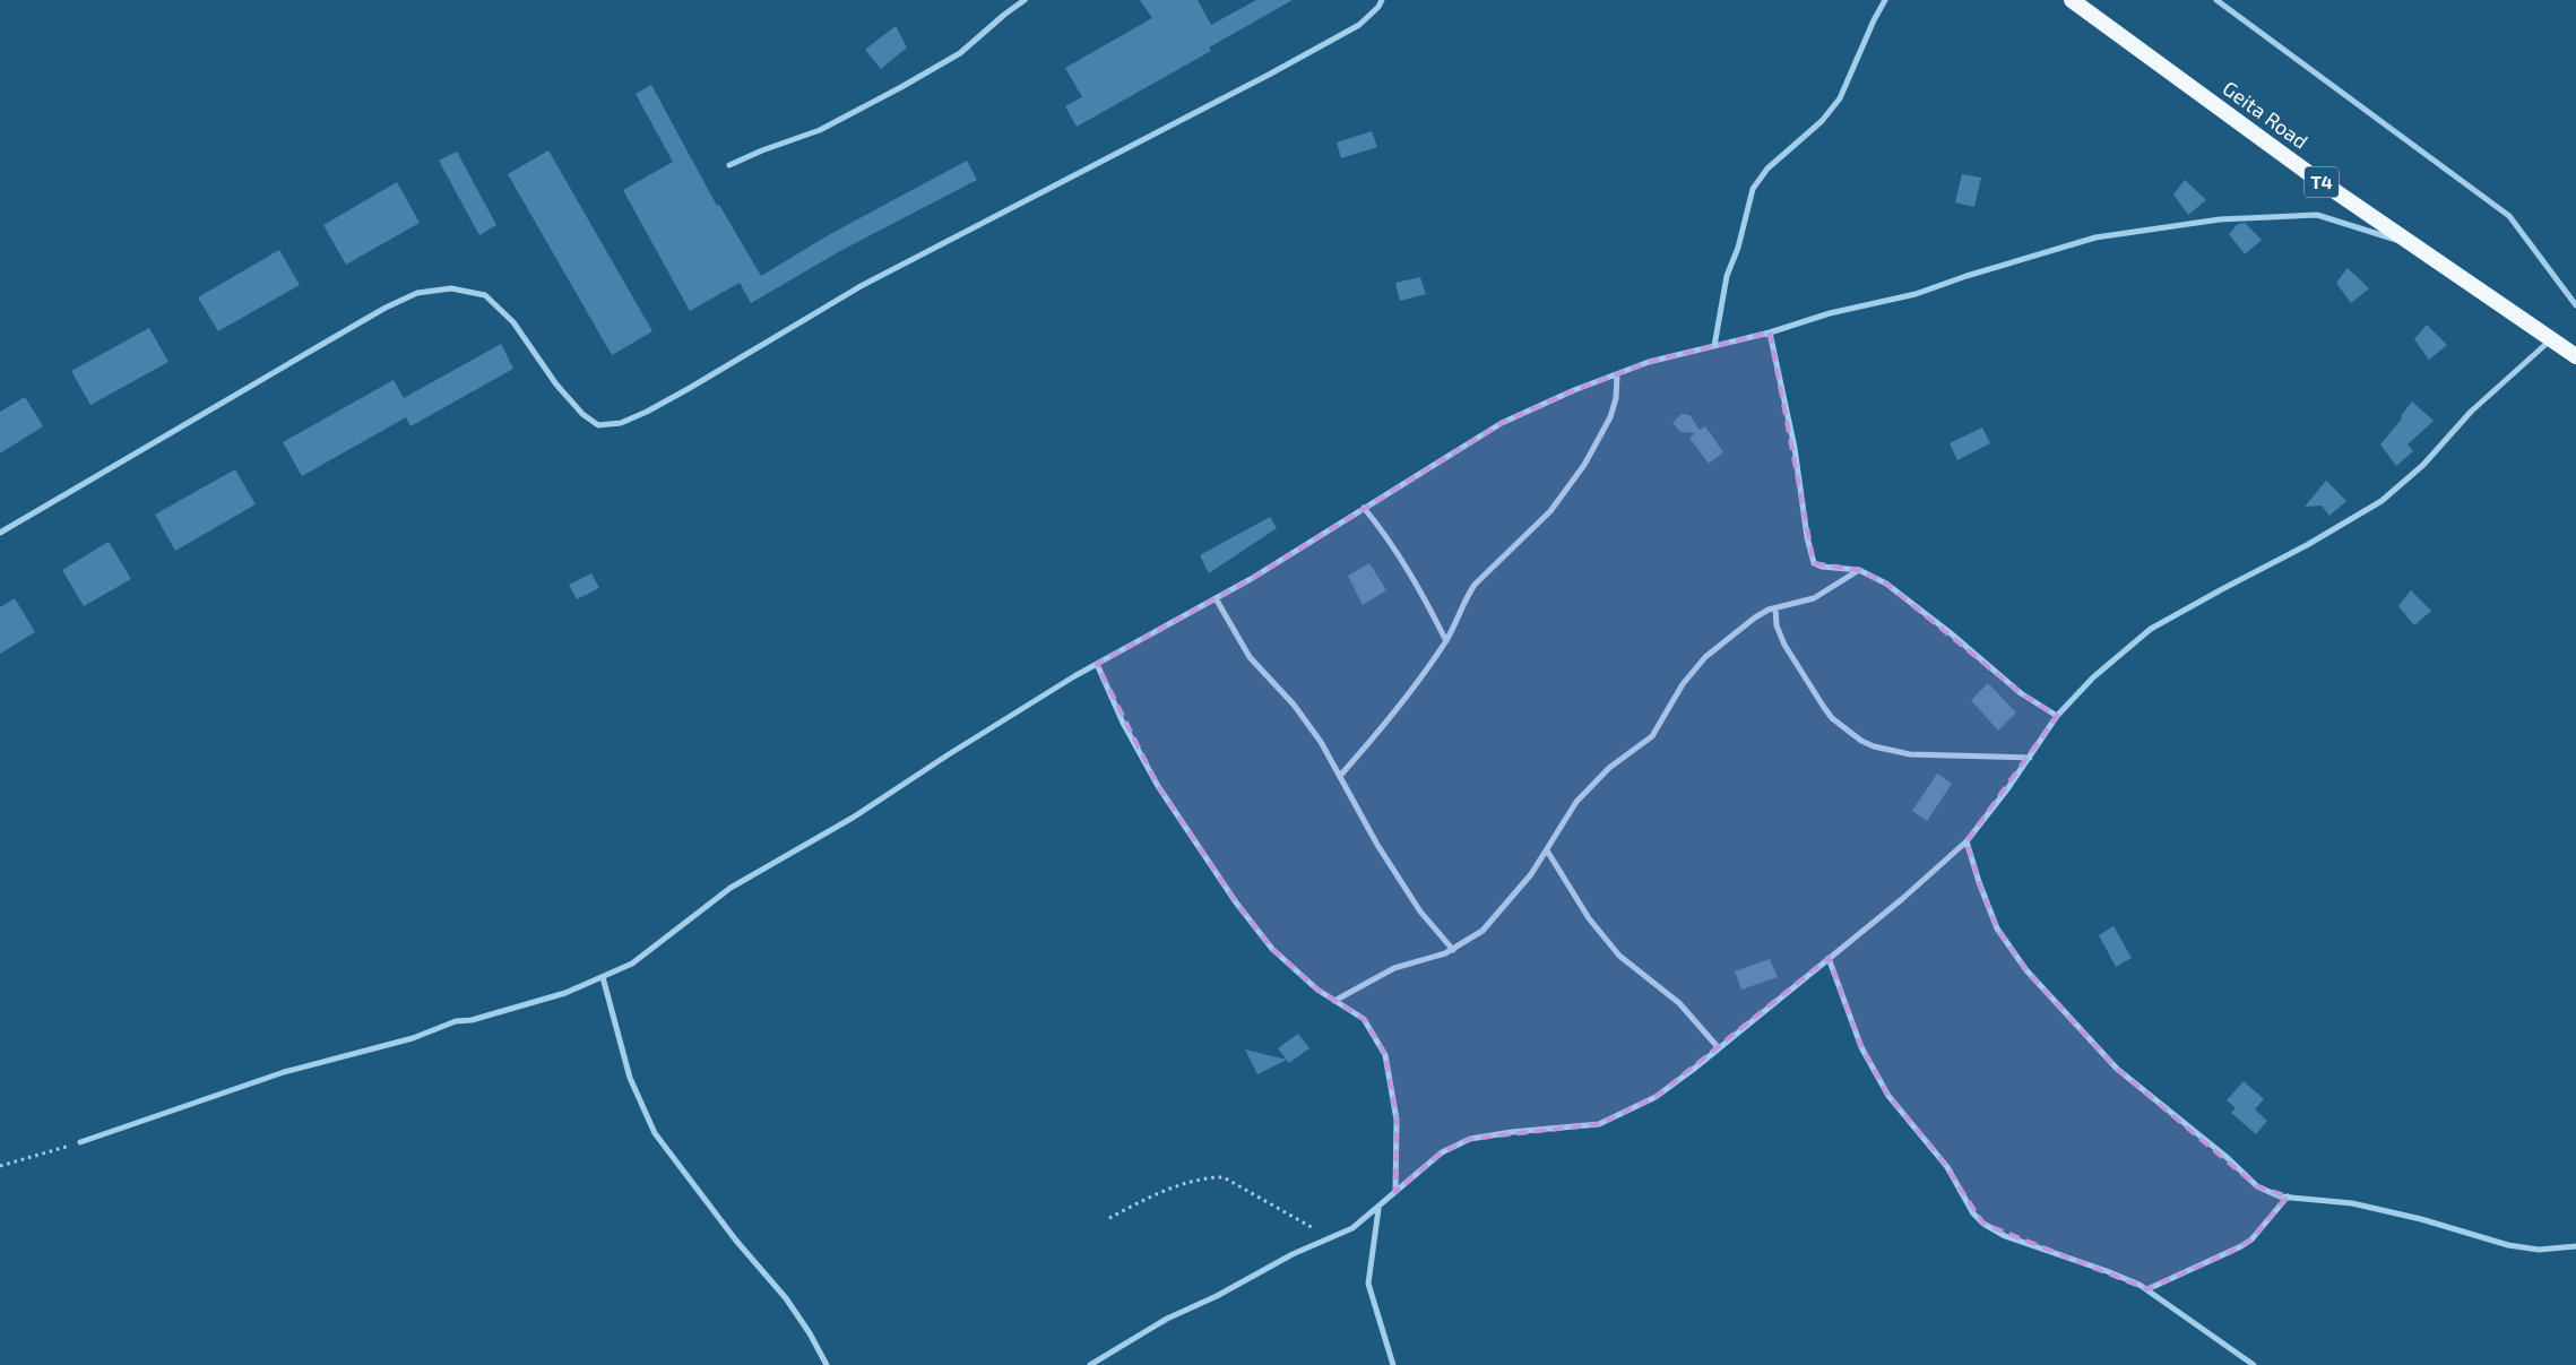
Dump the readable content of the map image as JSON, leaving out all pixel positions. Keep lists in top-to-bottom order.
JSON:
{
  "streets": {
    "highway": ["Geita Road", "T4"]
  }
}
